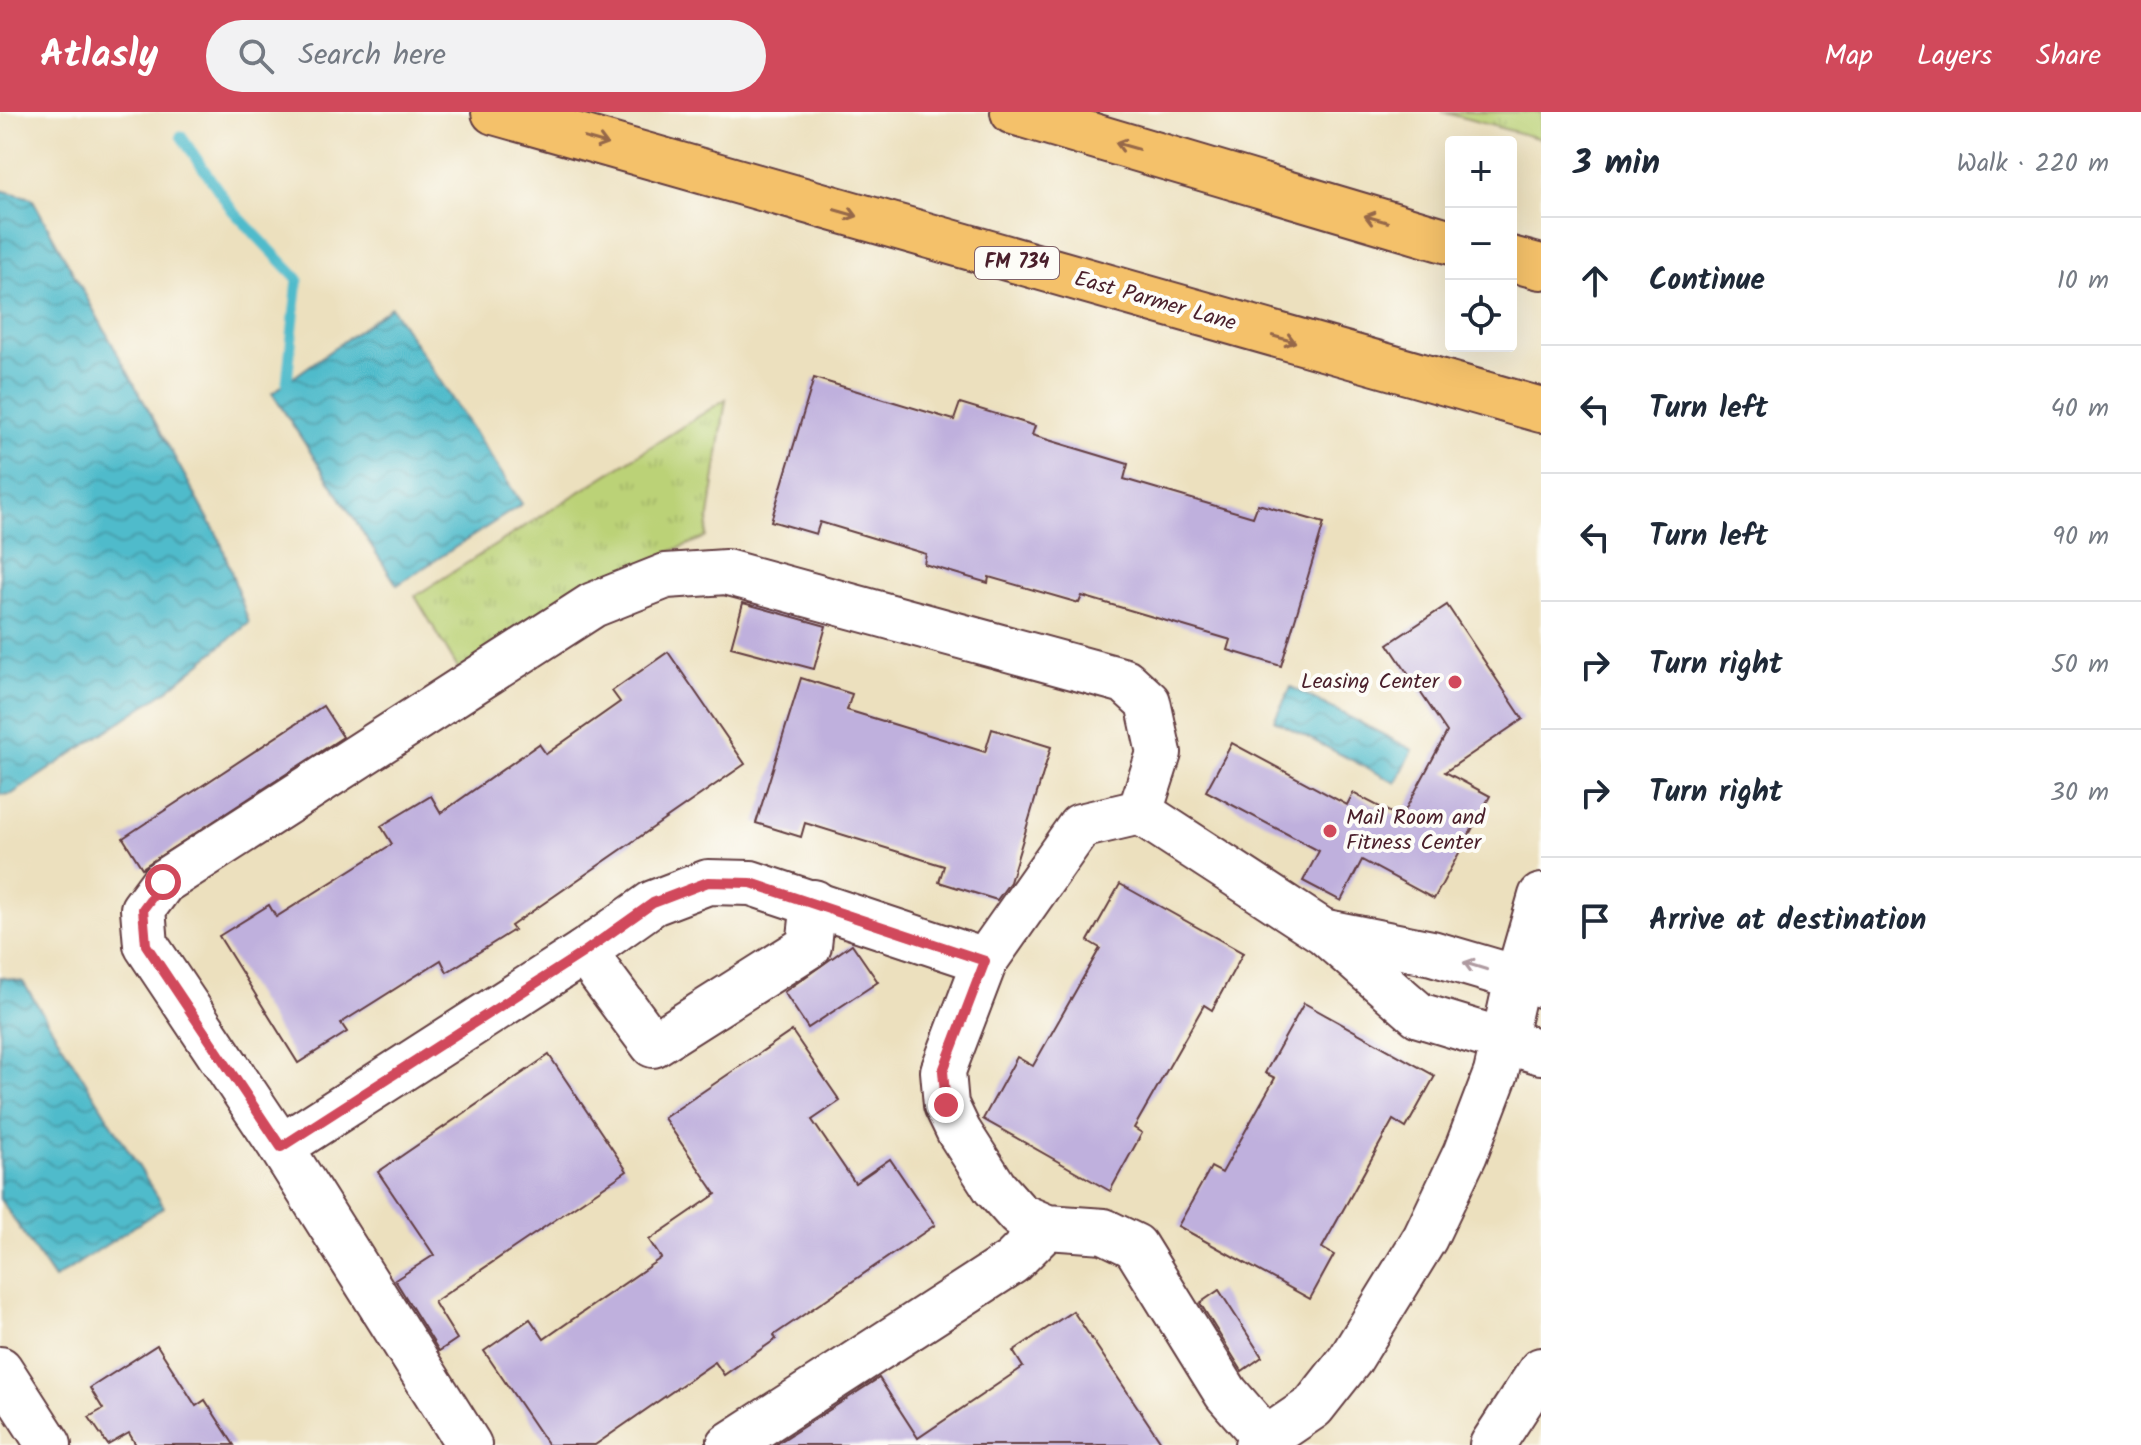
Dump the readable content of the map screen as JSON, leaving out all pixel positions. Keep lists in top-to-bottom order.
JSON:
{
  "streets": {
    "main road": ["FM 734", "East Parmer Lane"]
  },
  "places": ["Leasing Center", "Mail Room and Fitness Center"],
  "page": {
    "header": "Atlasly",
    "search": "Search here",
    "nav": ["Map", "Layers", "Share"],
    "heading": ["3 min", "Walk · 220 m"],
    "map_buttons": ["+", "−"],
    "list": [
      ["Continue", "10 m"],
      ["Turn left", "40 m"],
      ["Turn left", "90 m"],
      ["Turn right", "50 m"],
      ["Turn right", "30 m"],
      "Arrive at destination"
    ]
  }
}
